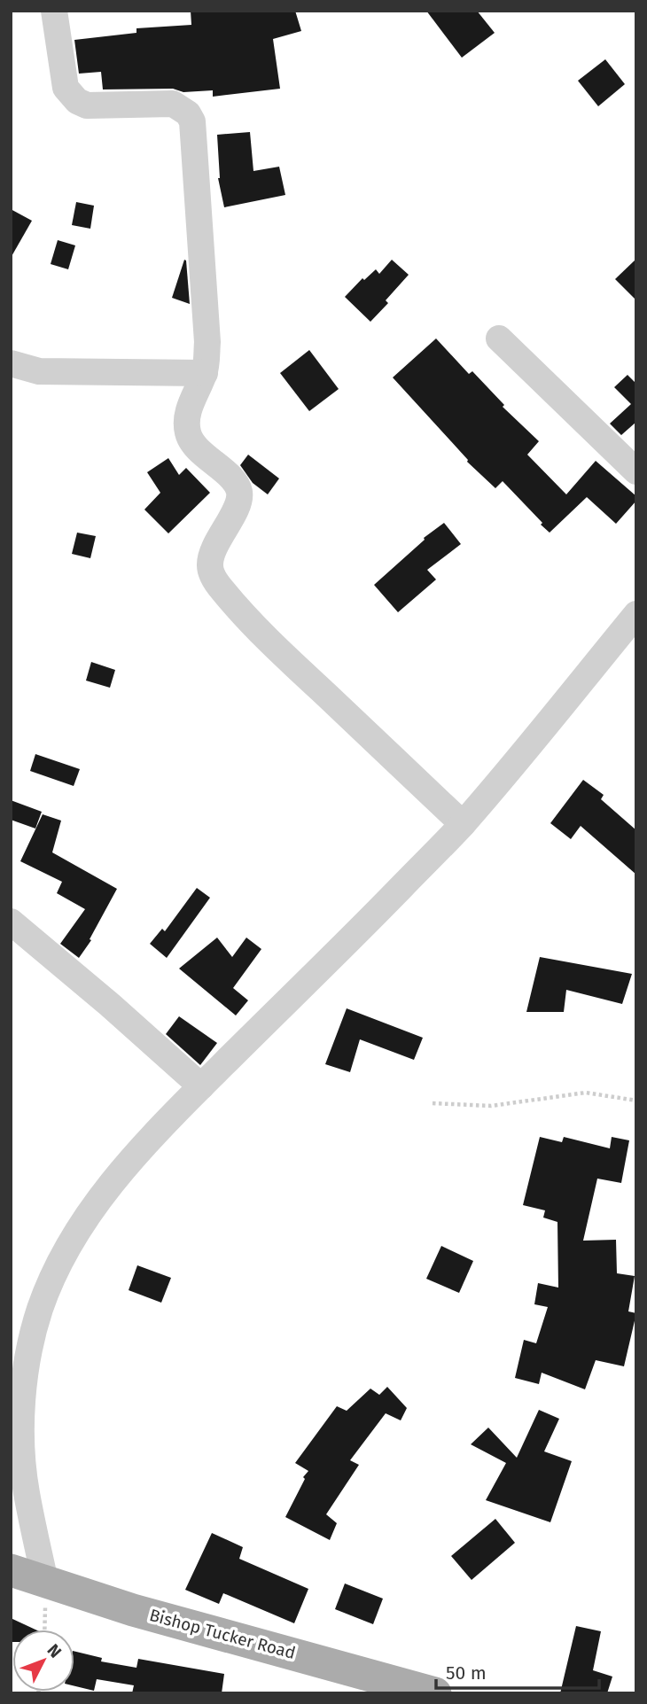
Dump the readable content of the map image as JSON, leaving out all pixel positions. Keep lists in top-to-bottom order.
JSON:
{
  "streets": {
    "main road": ["Bishop Tucker Road"]
  },
  "scale_bar": "50 m",
  "north": "top right"
}
